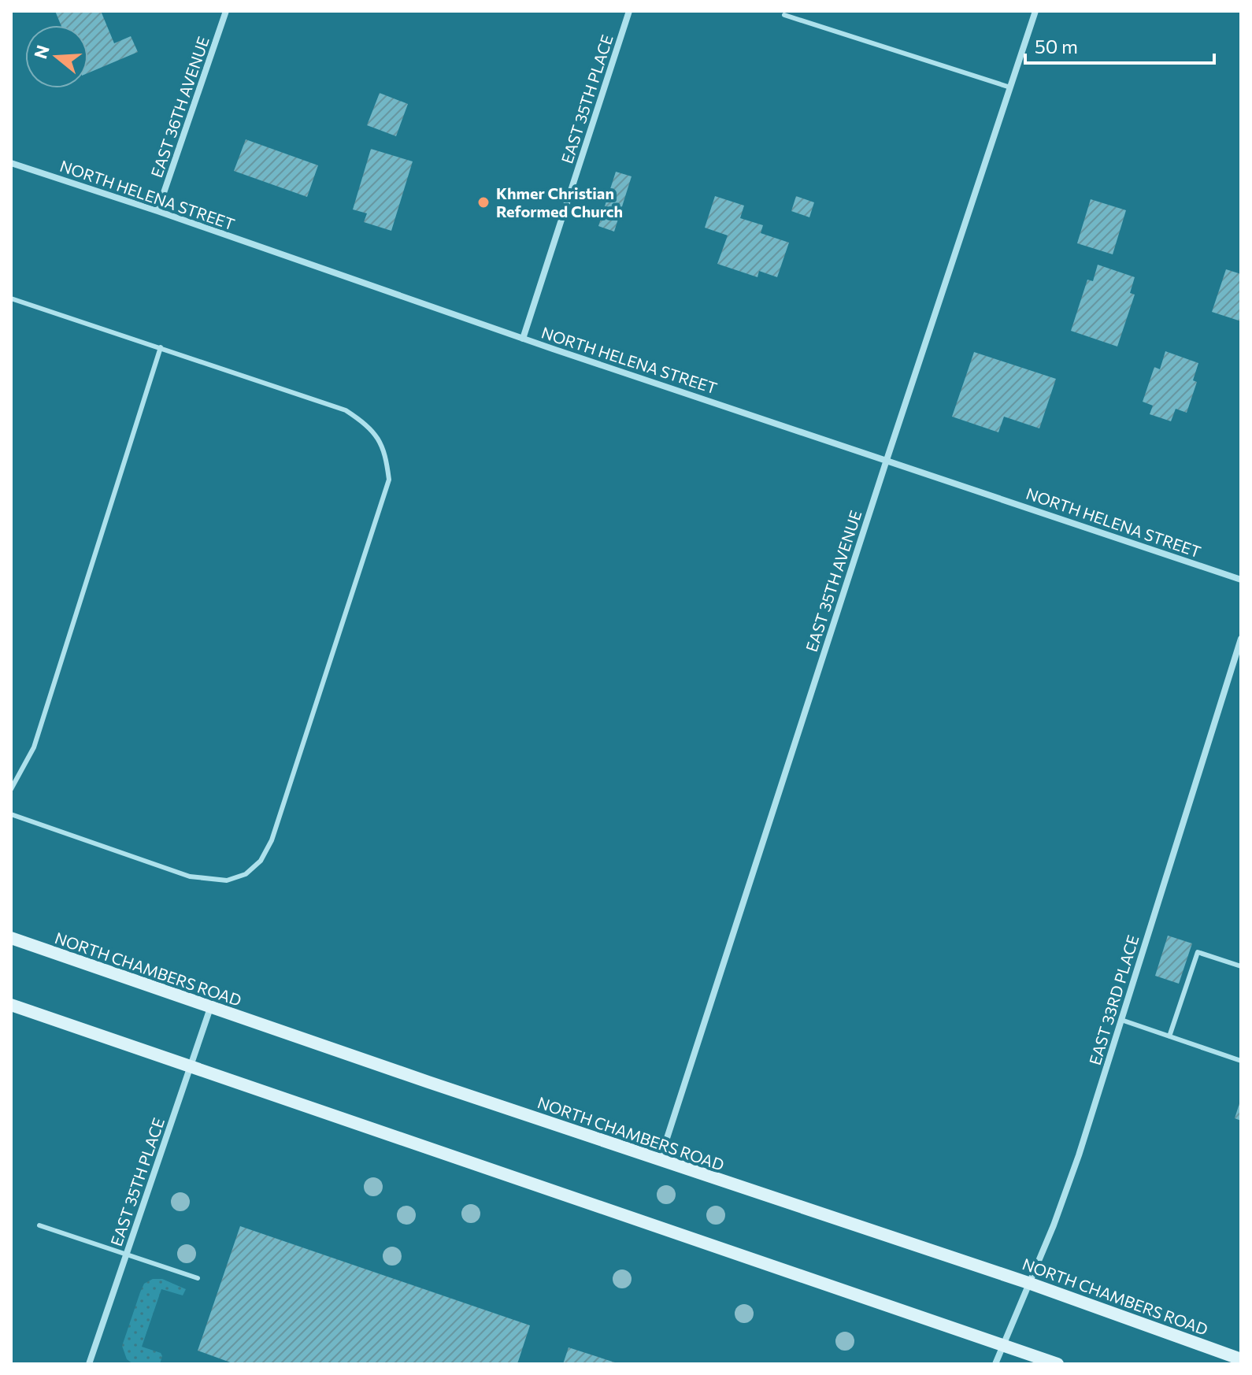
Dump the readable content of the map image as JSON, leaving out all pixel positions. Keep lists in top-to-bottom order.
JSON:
{
  "streets": {
    "main road": ["NORTH CHAMBERS ROAD"],
    "street": [
      "EAST 35TH PLACE",
      "EAST 36TH AVENUE",
      "NORTH HELENA STREET",
      "EAST 35TH AVENUE",
      "EAST 33RD PLACE"
    ]
  },
  "crossings": [
    ["EAST 35TH PLACE", "NORTH HELENA STREET"],
    ["EAST 35TH PLACE", "NORTH CHAMBERS ROAD"],
    ["EAST 36TH AVENUE", "NORTH HELENA STREET"],
    ["NORTH HELENA STREET", "EAST 35TH AVENUE"],
    ["EAST 35TH AVENUE", "NORTH CHAMBERS ROAD"],
    ["NORTH CHAMBERS ROAD", "EAST 33RD PLACE"]
  ],
  "places": ["Khmer Christian Reformed Church"],
  "scale_bar": "50 m",
  "north": "left"
}
